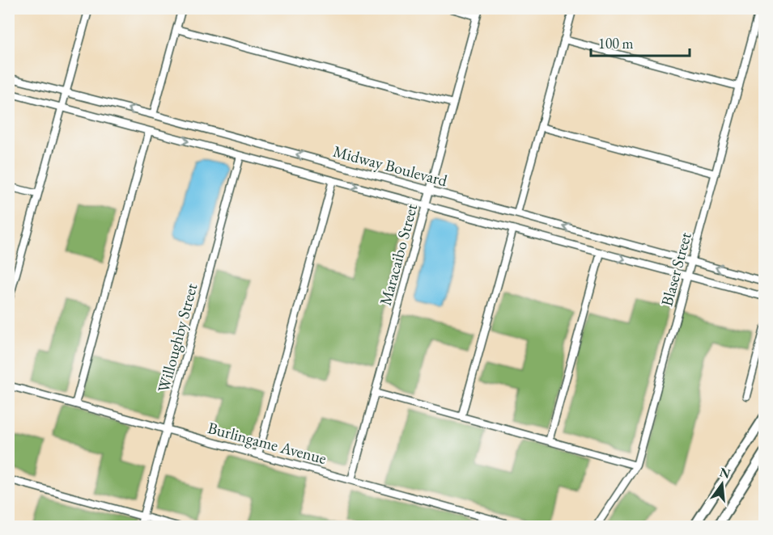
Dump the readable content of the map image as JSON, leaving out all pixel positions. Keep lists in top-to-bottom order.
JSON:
{
  "streets": {
    "street": [
      "Midway Boulevard",
      "Maracaibo Street",
      "Blaser Street",
      "Willoughby Street",
      "Burlingame Avenue"
    ]
  },
  "crossings": [
    ["Midway Boulevard", "Maracaibo Street"],
    ["Midway Boulevard", "Blaser Street"],
    ["Midway Boulevard", "Willoughby Street"],
    ["Maracaibo Street", "Burlingame Avenue"],
    ["Willoughby Street", "Burlingame Avenue"]
  ],
  "scale_bar": "100 m",
  "north": "top"
}
